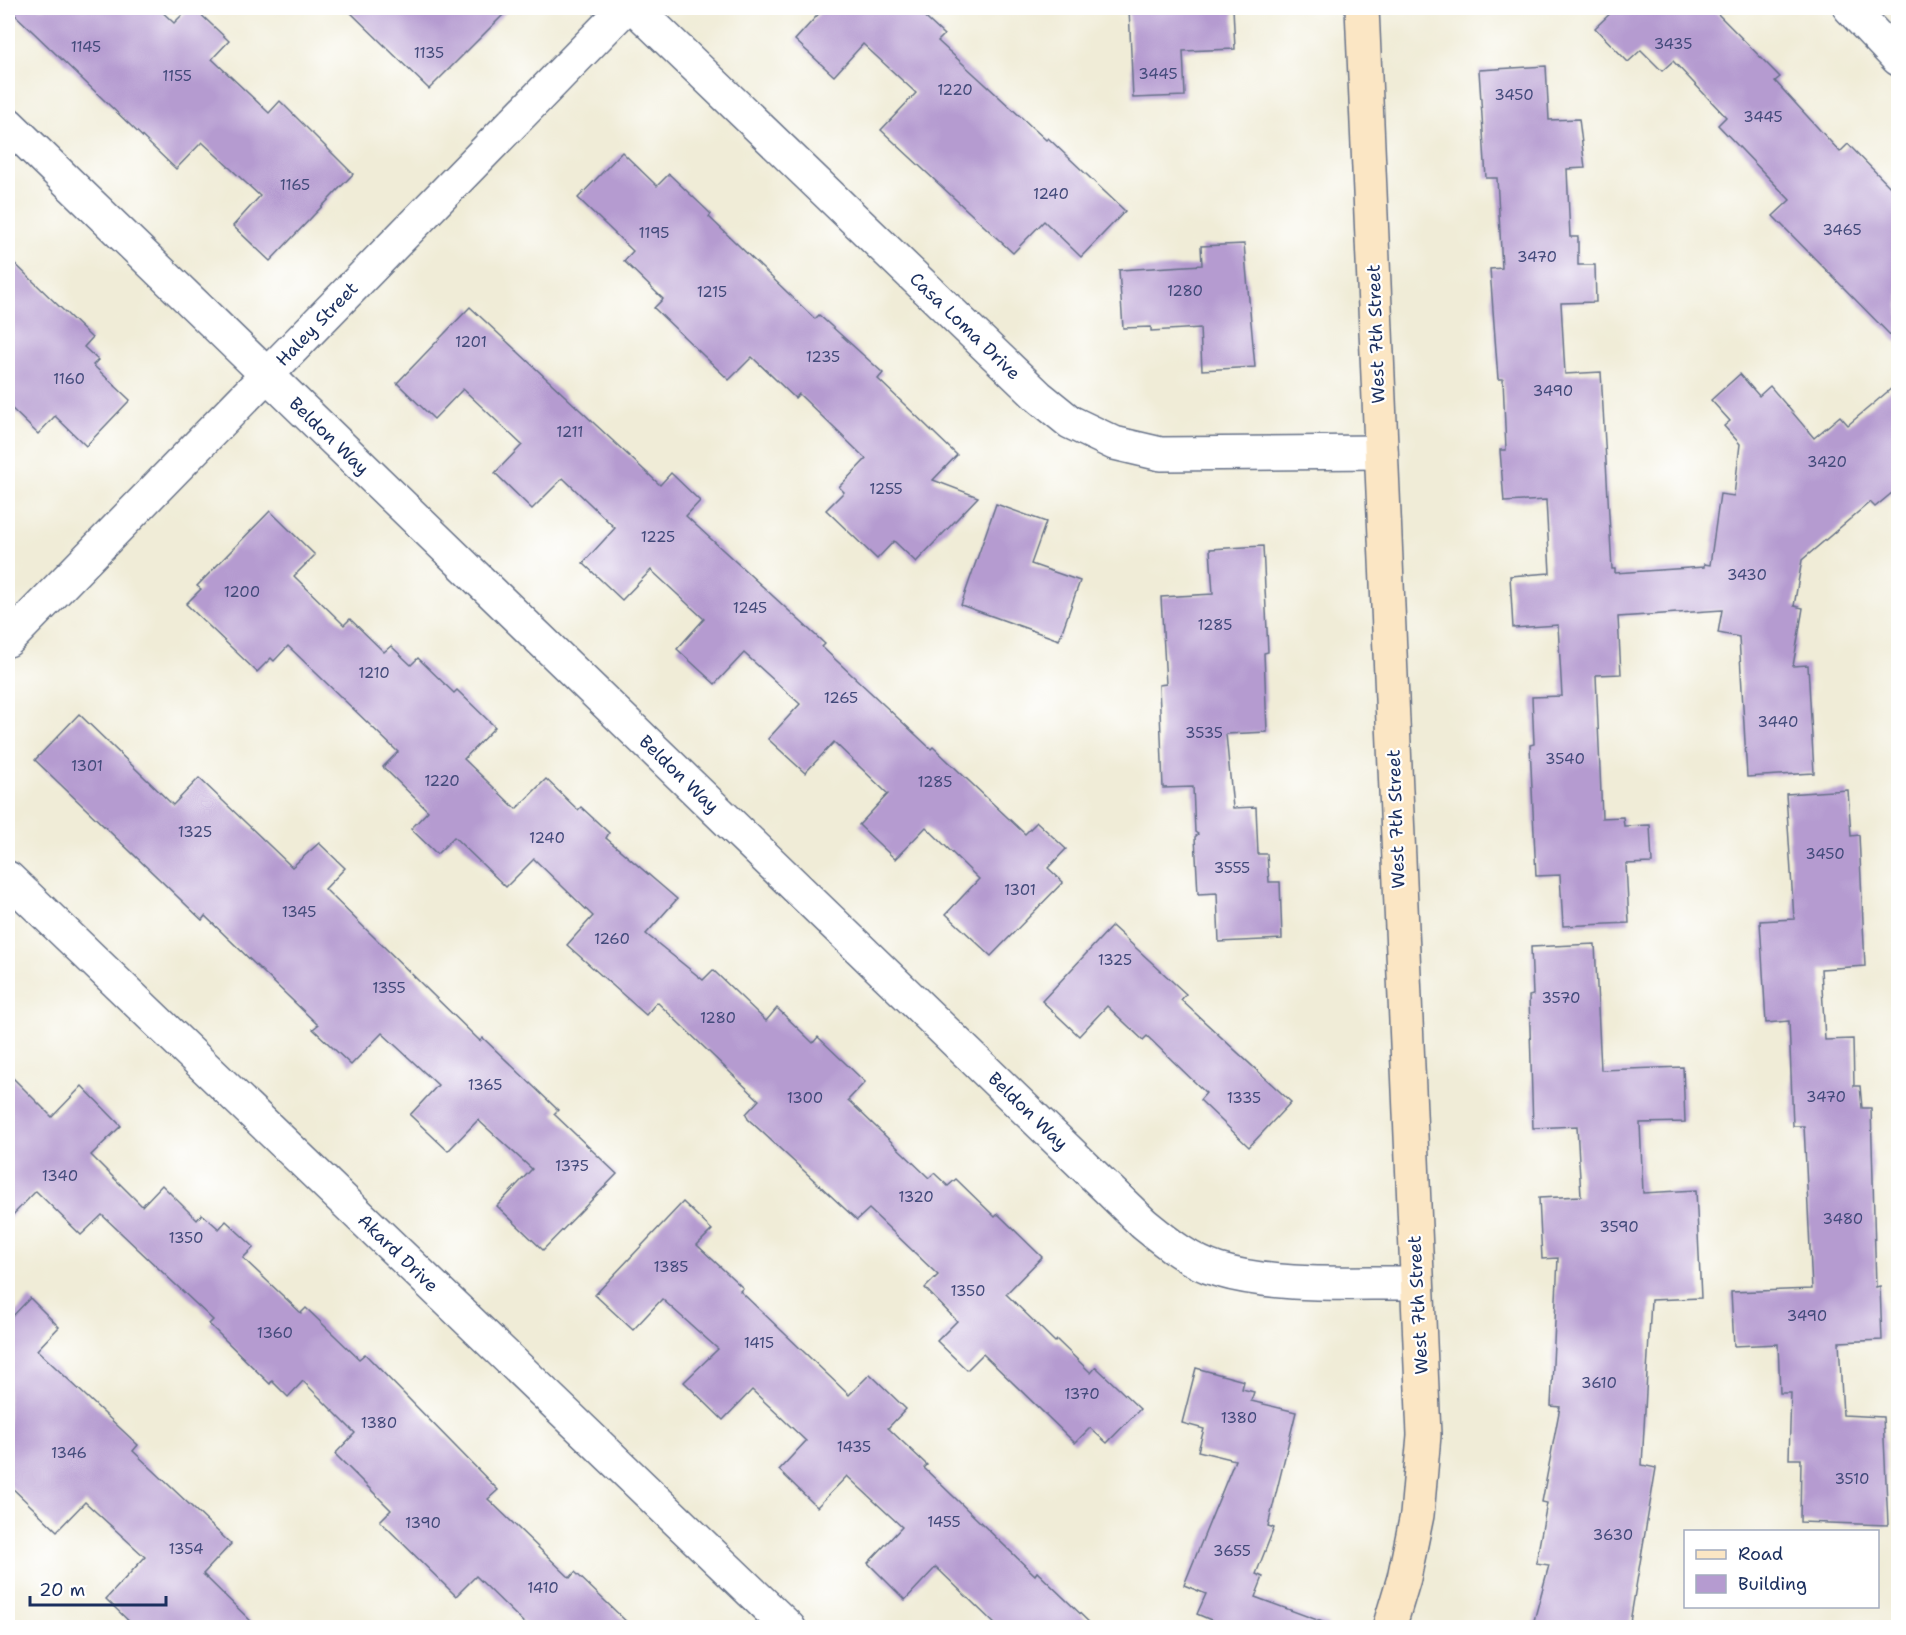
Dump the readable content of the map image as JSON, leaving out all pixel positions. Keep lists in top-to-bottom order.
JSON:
{
  "streets": {
    "main road": ["West 7th Street"],
    "street": [
      "Haley Street",
      "Casa Loma Drive",
      "Beldon Way",
      "Akard Drive"
    ]
  },
  "crossings": [
    ["Haley Street", "Beldon Way"],
    ["Casa Loma Drive", "West 7th Street"],
    ["West 7th Street", "Beldon Way"]
  ],
  "house_numbers": [
    "3435",
    "1145",
    "1135",
    "3445",
    "1155",
    "1220",
    "3450",
    "3445",
    "1165",
    "1240",
    "3465",
    "1195",
    "3470",
    "1280",
    "1215",
    "1201",
    "1235",
    "1160",
    "3490",
    "1211",
    "3420",
    "1255",
    "1225",
    "3430",
    "1200",
    "1245",
    "1285",
    "1210",
    "1265",
    "3440",
    "3535",
    "3540",
    "1301",
    "1220",
    "1285",
    "1325",
    "1240",
    "3450",
    "3555",
    "1301",
    "1345",
    "1260",
    "1325",
    "1355",
    "3570",
    "1280",
    "1365",
    "3470",
    "1300",
    "1335",
    "1375",
    "1340",
    "1320",
    "3480",
    "3590",
    "1350",
    "1385",
    "1350",
    "3490",
    "1360",
    "1415",
    "3610",
    "1370",
    "1380",
    "1380",
    "1435",
    "1346",
    "3510",
    "1455",
    "1390",
    "3630",
    "1354",
    "3655",
    "1410"
  ],
  "legend": ["Road", "Building"],
  "scale_bar": "20 m"
}
